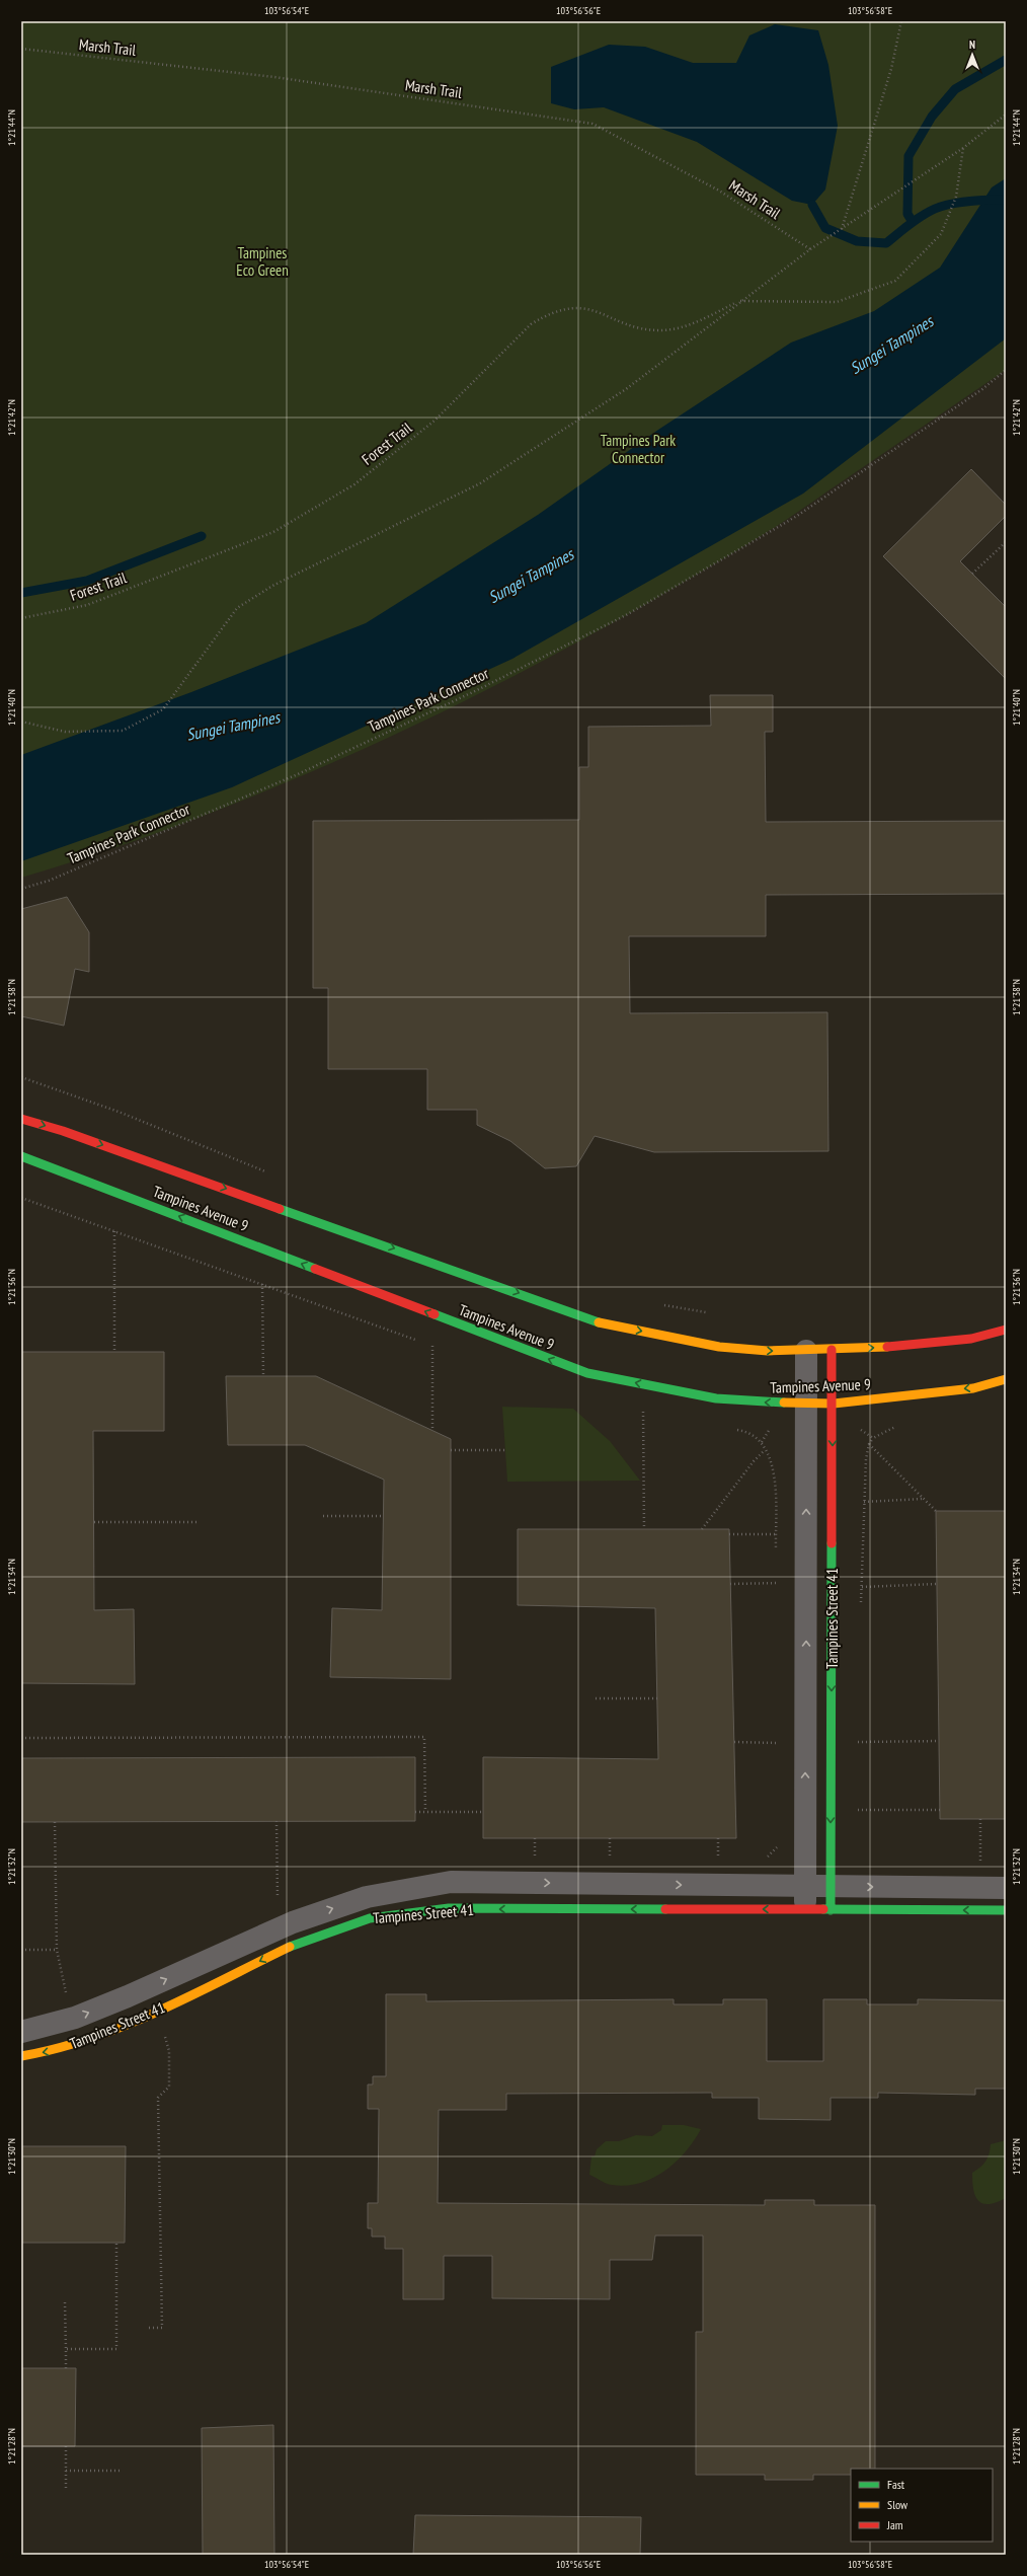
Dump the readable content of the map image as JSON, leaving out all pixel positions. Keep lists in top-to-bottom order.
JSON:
{
  "streets": {
    "main road": ["Tampines Avenue 9", "Tampines Street 41"],
    "path": ["Marsh Trail", "Forest Trail", "Tampines Park Connector"]
  },
  "crossings": [
    ["Tampines Avenue 9", "Tampines Street 41"]
  ],
  "water": ["Sungei Tampines"],
  "parks": ["Tampines Eco Green", "Tampines Park Connector"],
  "legend": ["Fast", "Slow", "Jam"],
  "north": "top",
  "coordinates": [
    "103°56'54\"E",
    "103°56'56\"E",
    "103°56'58\"E",
    "1°21'44\"N",
    "1°21'42\"N",
    "1°21'40\"N",
    "1°21'38\"N",
    "1°21'36\"N",
    "1°21'34\"N",
    "1°21'32\"N",
    "1°21'30\"N",
    "1°21'28\"N"
  ]
}
